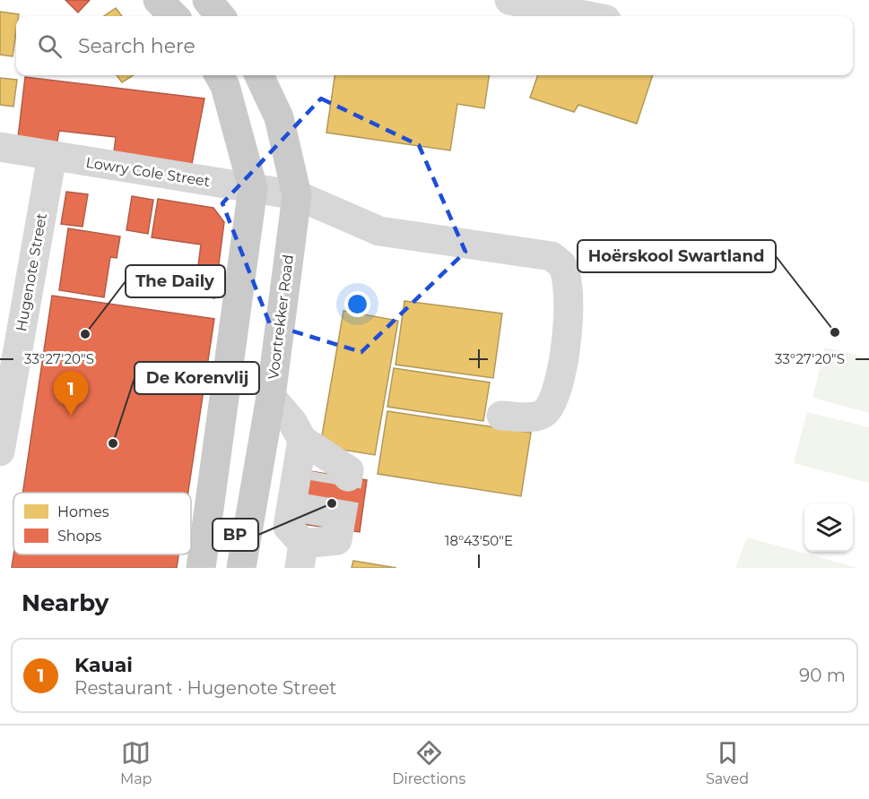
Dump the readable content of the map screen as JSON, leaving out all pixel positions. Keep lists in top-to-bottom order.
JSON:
{
  "streets": {
    "main road": ["Voortrekker Road"],
    "street": ["Lowry Cole Street", "Hugenote Street"]
  },
  "crossings": [
    ["Lowry Cole Street", "Hugenote Street"],
    ["Lowry Cole Street", "Voortrekker Road"]
  ],
  "places": [
    "Hoërskool Swartland",
    "The Daily",
    "De Korenvlij",
    "BP"
  ],
  "legend": ["Homes", "Shops"],
  "page": {
    "search": "Search here",
    "pins": "1",
    "heading": "Nearby",
    "list": [
      {
        "mark": "1",
        "name": "Kauai",
        "note": "Restaurant · Hugenote Street",
        "value": "90 m"
      }
    ],
    "nav": ["Map", "Directions", "Saved"]
  },
  "coordinates": ["33°27'20\"S", "18°43'50\"E"]
}
